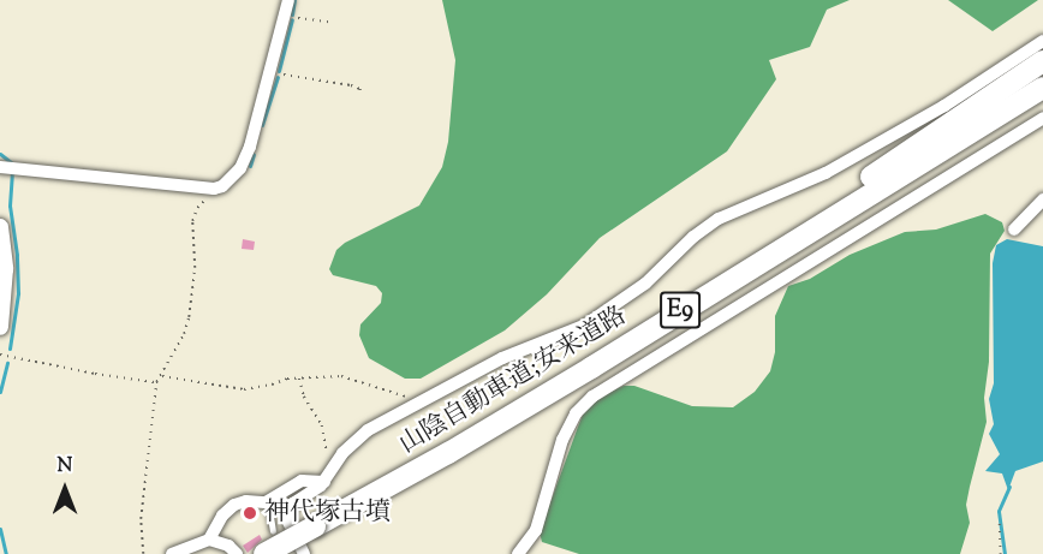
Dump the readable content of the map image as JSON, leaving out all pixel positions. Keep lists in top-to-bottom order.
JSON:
{
  "streets": {
    "highway": ["E9", "山陰自動車道;安来道路"]
  },
  "places": ["神代塚古墳"],
  "north": "top"
}
